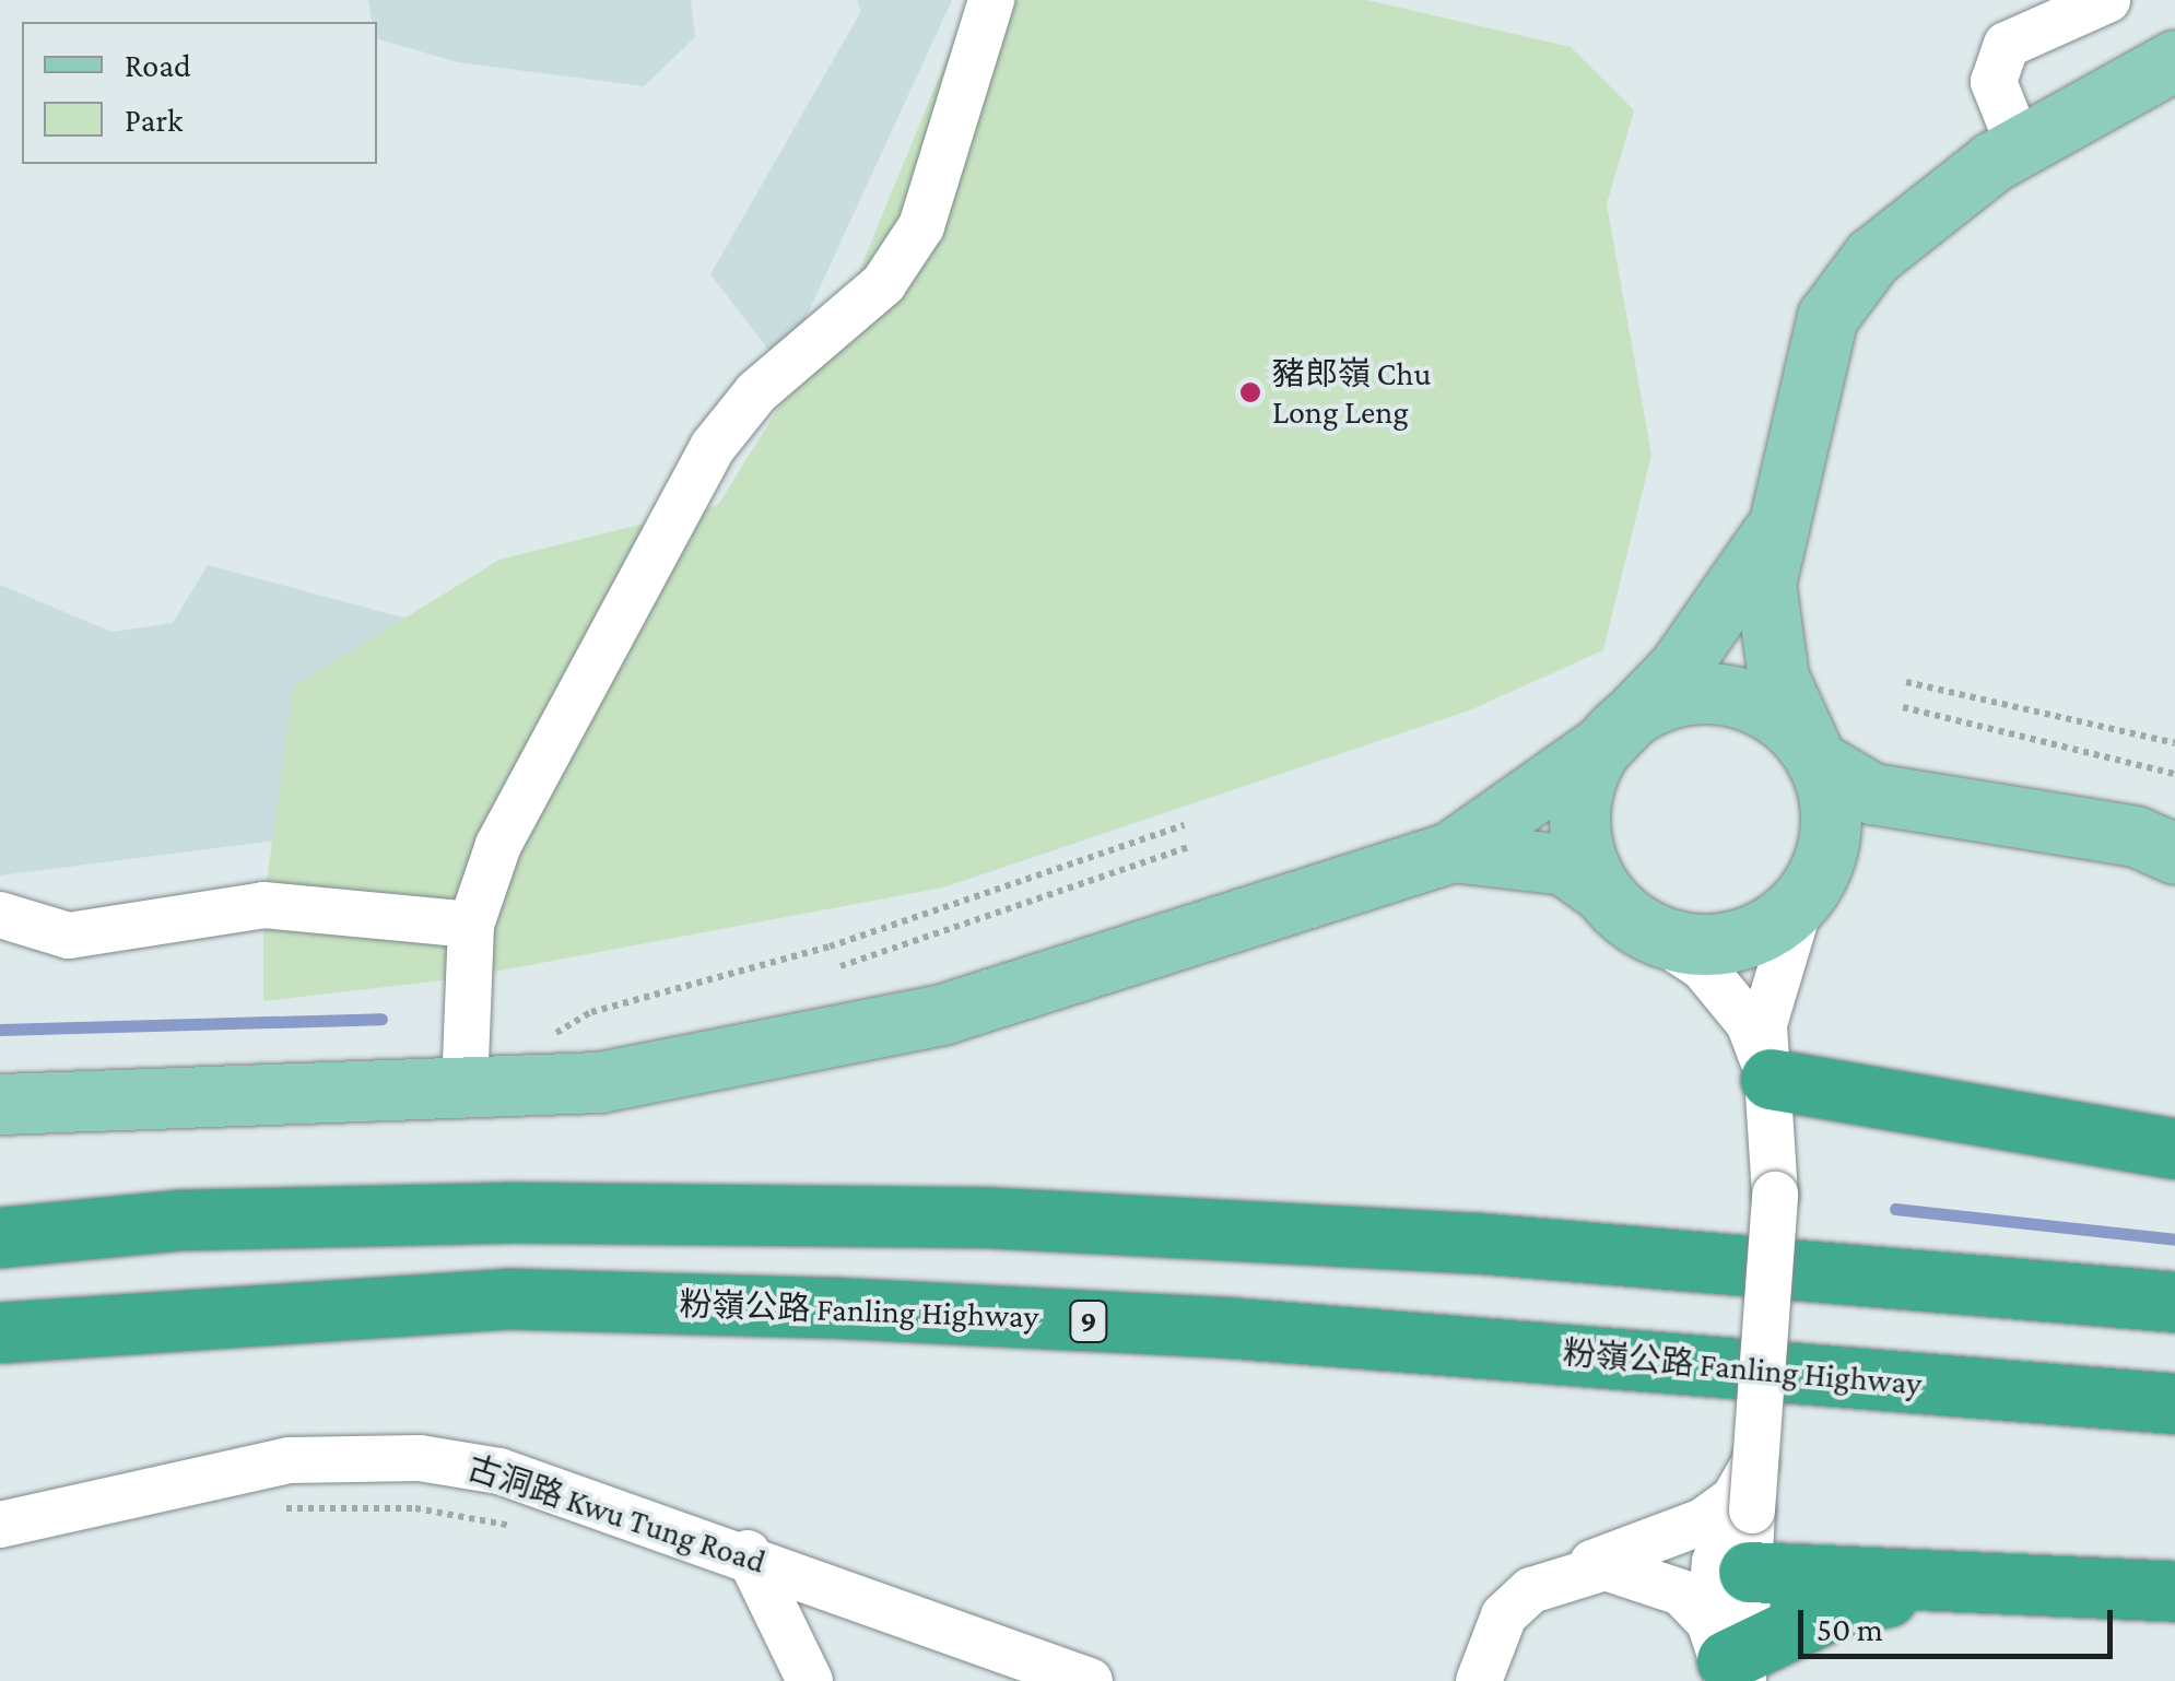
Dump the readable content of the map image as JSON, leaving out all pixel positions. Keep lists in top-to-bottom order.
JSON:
{
  "streets": {
    "highway": ["粉嶺公路 Fanling Highway", "9"],
    "street": ["古洞路 Kwu Tung Road"]
  },
  "places": ["豬郎嶺 Chu Long Leng"],
  "legend": ["Road", "Park"],
  "scale_bar": "50 m"
}
